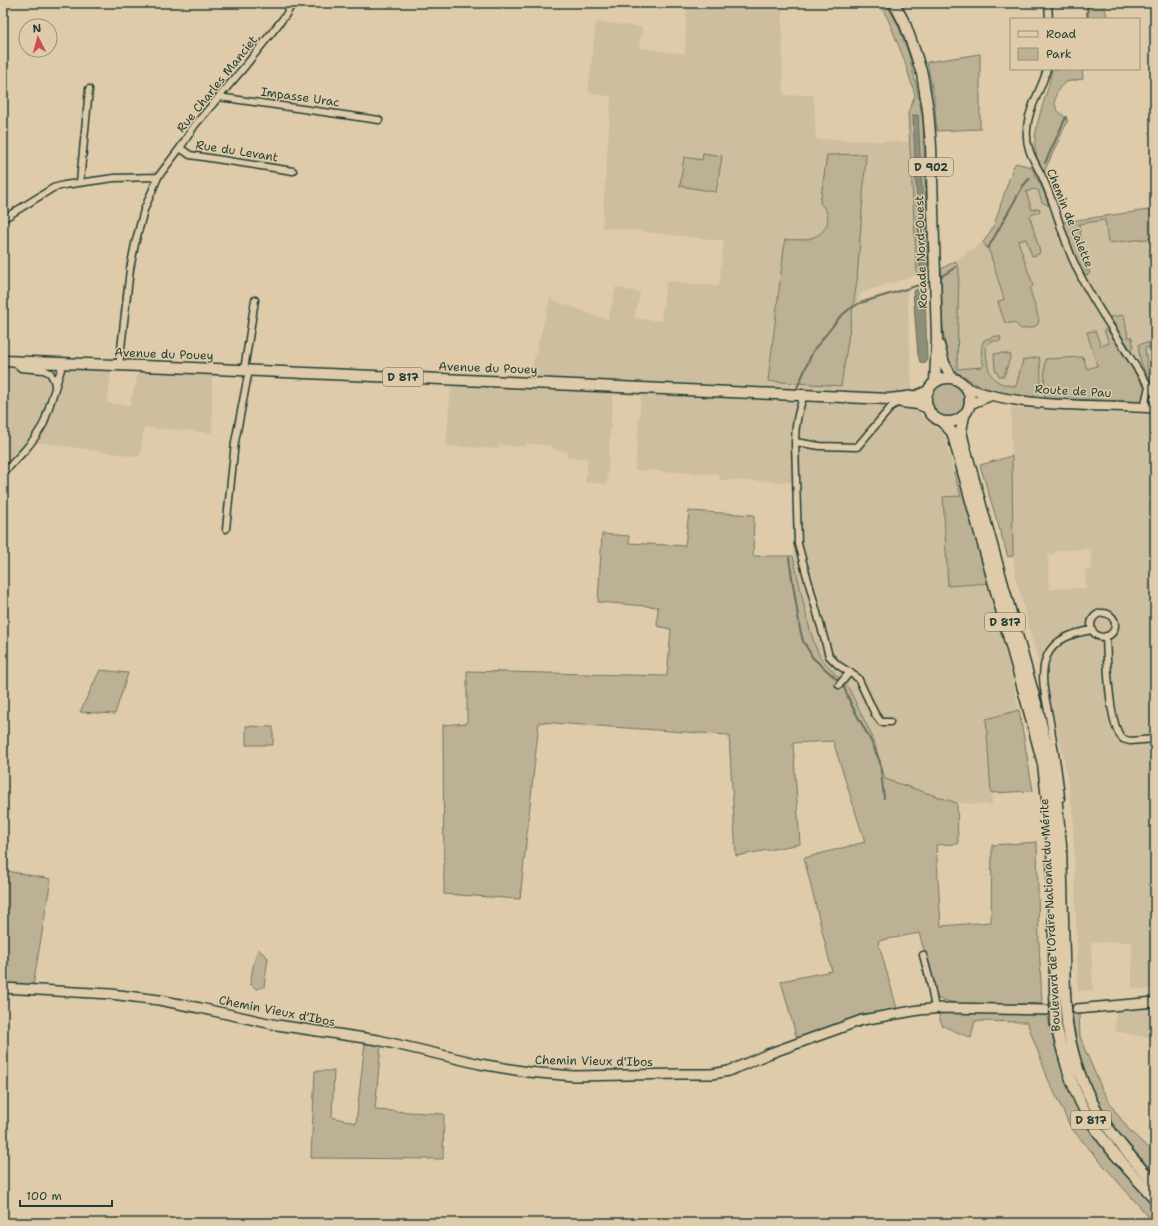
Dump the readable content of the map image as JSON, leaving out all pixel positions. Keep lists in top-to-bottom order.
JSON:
{
  "streets": {
    "main road": [
      "D 902",
      "Rocade Nord-Ouest",
      "Avenue du Pouey",
      "D 817",
      "Route de Pau",
      "Boulevard de l'Ordre National du Mérite"
    ],
    "street": [
      "Rue Charles Manciet",
      "Impasse Urac",
      "Rue du Levant",
      "Chemin de Lalette",
      "Chemin Vieux d'Ibos"
    ]
  },
  "crossings": [
    ["Rue Charles Manciet", "Impasse Urac"],
    ["Rue Charles Manciet", "Rue du Levant"],
    ["Rue Charles Manciet", "Avenue du Pouey"],
    ["Rocade Nord-Ouest", "D 817"],
    ["Rocade Nord-Ouest", "Route de Pau"],
    ["Rocade Nord-Ouest", "Boulevard de l'Ordre National du Mérite"],
    ["Avenue du Pouey", "D 817"],
    ["D 817", "Route de Pau"],
    ["D 817", "Boulevard de l'Ordre National du Mérite"],
    ["Route de Pau", "Boulevard de l'Ordre National du Mérite"]
  ],
  "legend": ["Road", "Park"],
  "scale_bar": "100 m",
  "north": "top"
}
